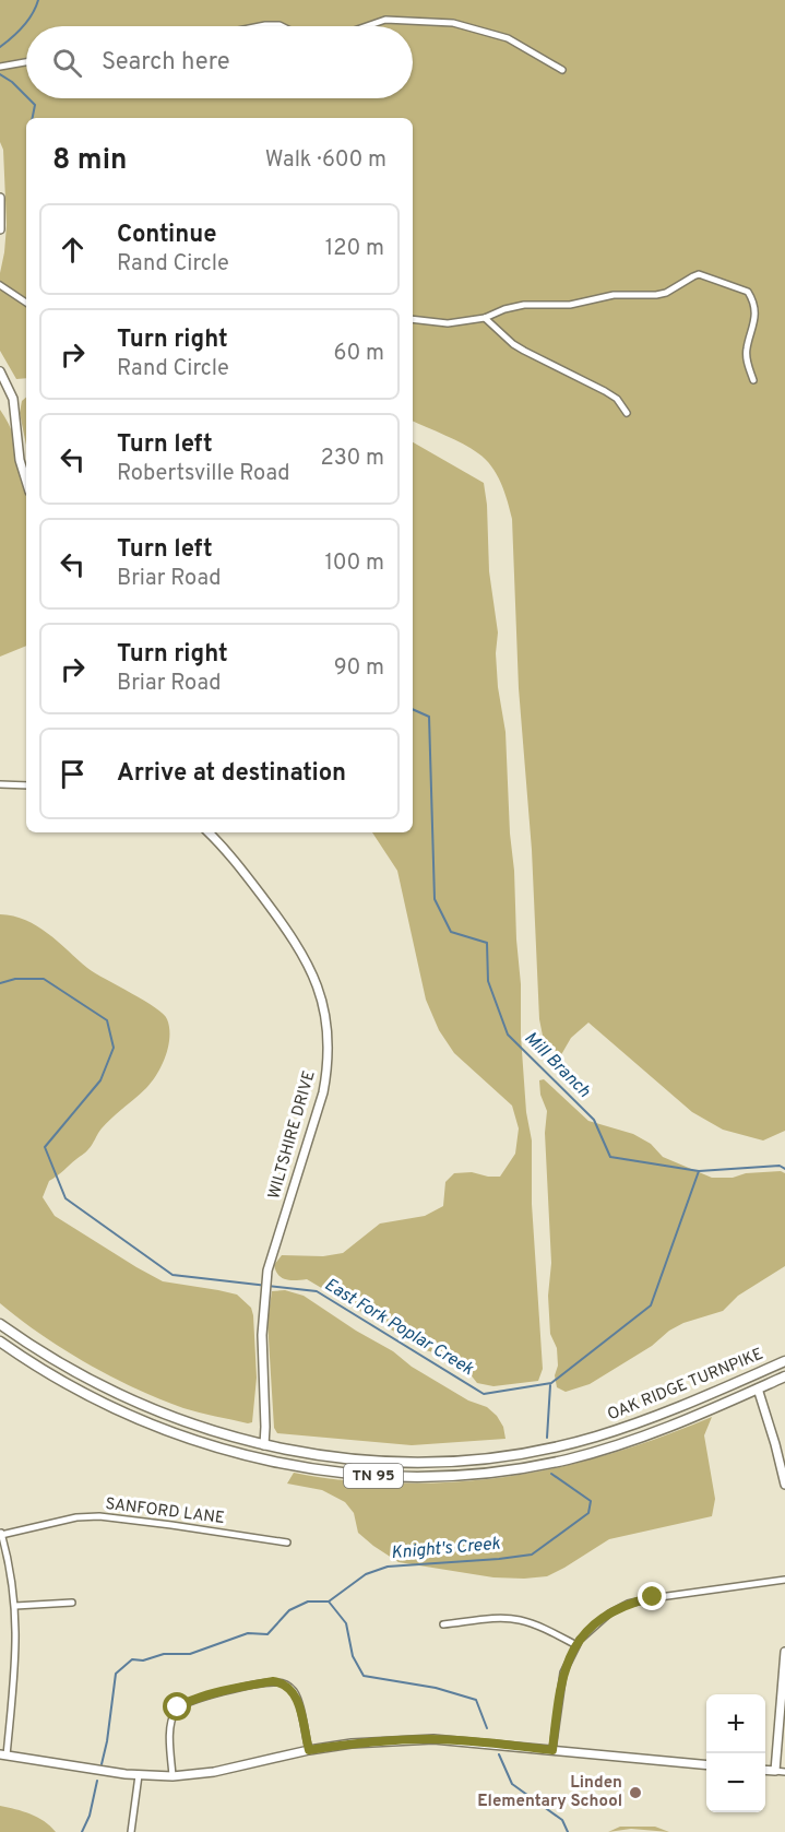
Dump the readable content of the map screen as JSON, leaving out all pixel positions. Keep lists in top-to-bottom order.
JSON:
{
  "streets": {
    "highway": ["OAK RIDGE TURNPIKE", "TN 95"],
    "street": ["WILTSHIRE DRIVE", "SANFORD LANE"]
  },
  "crossings": [
    ["WILTSHIRE DRIVE", "OAK RIDGE TURNPIKE"]
  ],
  "water": ["Mill Branch", "East Fork Poplar Creek", "Knight's Creek"],
  "places": ["Linden Elementary School"],
  "page": {
    "search": "Search here",
    "heading": ["8 min", "Walk · 600 m"],
    "list": [
      ["Continue", "Rand Circle", "120 m"],
      ["Turn right", "Rand Circle", "60 m"],
      ["Turn left", "Robertsville Road", "230 m"],
      ["Turn left", "Briar Road", "100 m"],
      ["Turn right", "Briar Road", "90 m"],
      "Arrive at destination"
    ],
    "map_buttons": ["+", "−"]
  }
}
